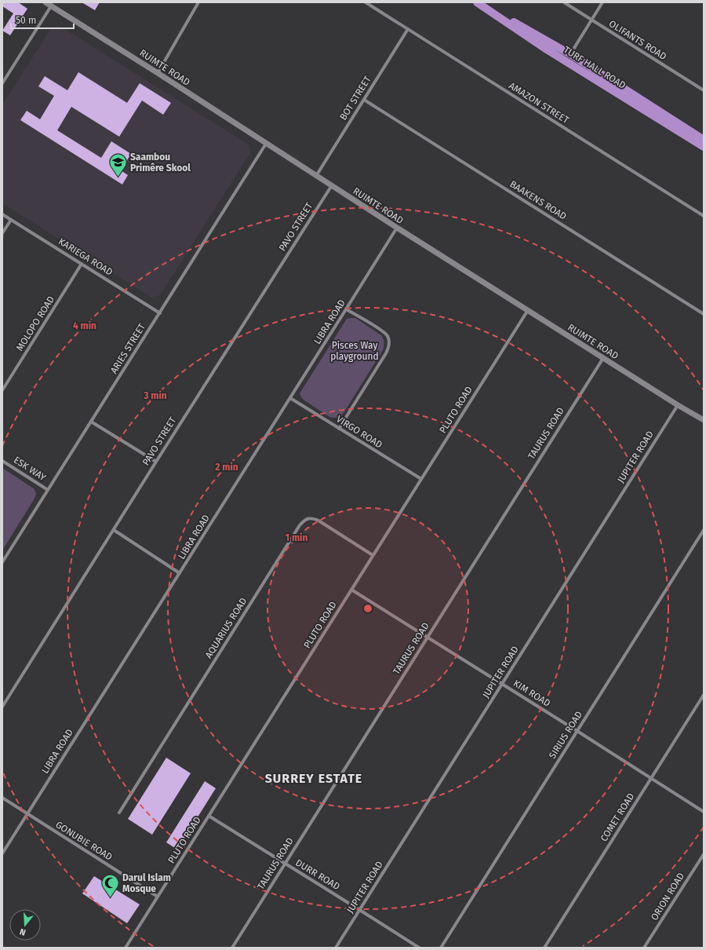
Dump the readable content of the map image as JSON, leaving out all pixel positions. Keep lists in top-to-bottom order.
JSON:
{
  "streets": {
    "main road": ["TURF HALL ROAD"],
    "street": [
      "OLIFANTS ROAD",
      "RUIMTE ROAD",
      "BOT STREET",
      "AMAZON STREET",
      "BAAKENS ROAD",
      "PAVO STREET",
      "KARIEGA ROAD",
      "LIBRA ROAD",
      "MOLOPO ROAD",
      "ARIES STREET",
      "PLUTO ROAD",
      "VIRGO ROAD",
      "TAURUS ROAD",
      "JUPITER ROAD",
      "ESK WAY",
      "AQUARIUS ROAD",
      "KIM ROAD",
      "SIRIUS ROAD",
      "COMET ROAD",
      "GONUBIE ROAD",
      "DURR ROAD",
      "ORION ROAD"
    ]
  },
  "crossings": [
    ["RUIMTE ROAD", "BOT STREET"],
    ["RUIMTE ROAD", "PAVO STREET"],
    ["RUIMTE ROAD", "LIBRA ROAD"],
    ["RUIMTE ROAD", "ARIES STREET"],
    ["RUIMTE ROAD", "PLUTO ROAD"],
    ["RUIMTE ROAD", "TAURUS ROAD"],
    ["RUIMTE ROAD", "JUPITER ROAD"],
    ["BOT STREET", "AMAZON STREET"],
    ["BOT STREET", "BAAKENS ROAD"],
    ["KARIEGA ROAD", "MOLOPO ROAD"],
    ["KARIEGA ROAD", "ARIES STREET"],
    ["LIBRA ROAD", "VIRGO ROAD"],
    ["LIBRA ROAD", "GONUBIE ROAD"],
    ["ARIES STREET", "ESK WAY"],
    ["PLUTO ROAD", "VIRGO ROAD"],
    ["PLUTO ROAD", "AQUARIUS ROAD"],
    ["PLUTO ROAD", "KIM ROAD"],
    ["PLUTO ROAD", "GONUBIE ROAD"],
    ["PLUTO ROAD", "DURR ROAD"],
    ["TAURUS ROAD", "KIM ROAD"],
    ["TAURUS ROAD", "DURR ROAD"],
    ["JUPITER ROAD", "KIM ROAD"],
    ["JUPITER ROAD", "DURR ROAD"],
    ["KIM ROAD", "SIRIUS ROAD"],
    ["KIM ROAD", "COMET ROAD"]
  ],
  "districts": ["SURREY ESTATE"],
  "parks": ["Pisces Way playground"],
  "places": {
    "school or university": ["Saambou Primêre Skool"],
    "mosque": ["Darul Islam Mosque"]
  },
  "scale_bar": "50 m",
  "north": "bottom",
  "rings": [
    "4 min",
    "3 min",
    "2 min",
    "1 min"
  ]
}
